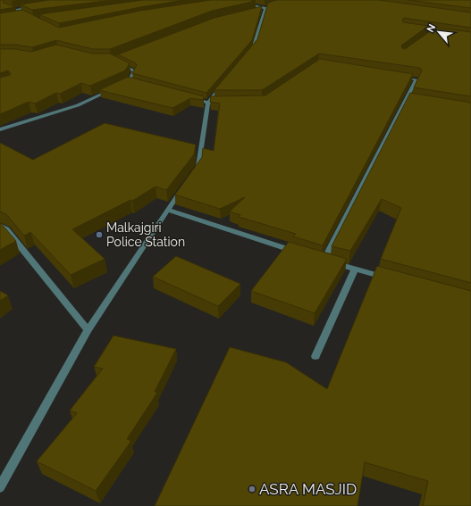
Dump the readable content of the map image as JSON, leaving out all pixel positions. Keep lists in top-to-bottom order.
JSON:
{
  "places": ["Malkajgiri Police Station", "ASRA MASJID"],
  "north": "top left"
}
